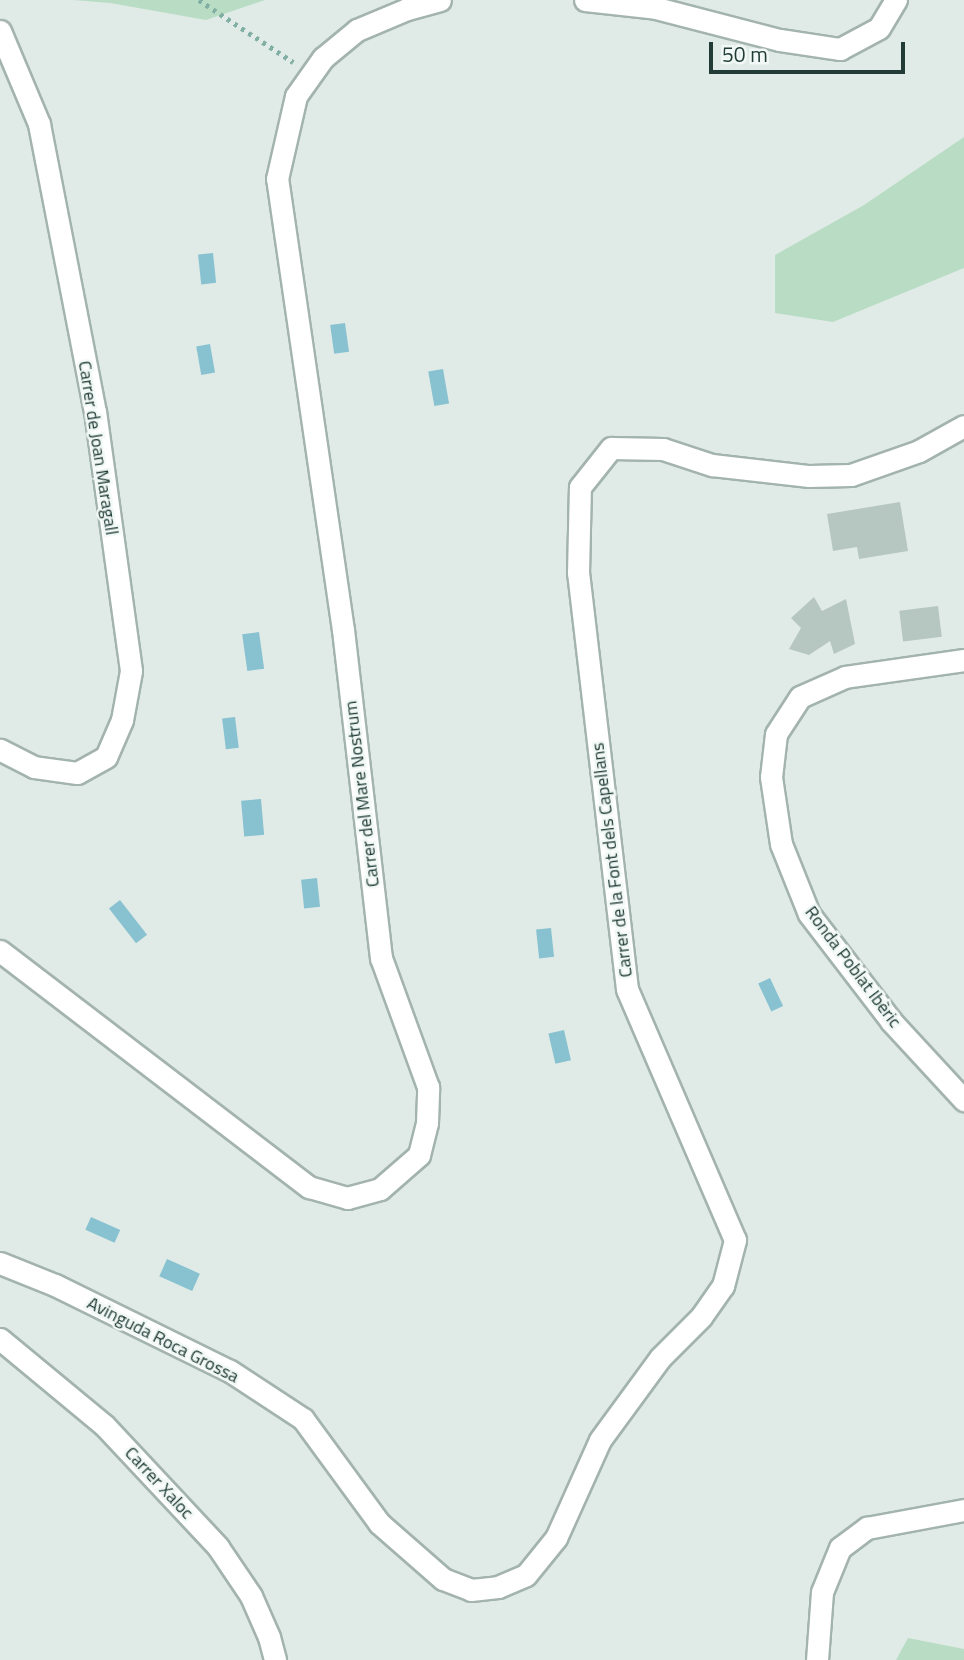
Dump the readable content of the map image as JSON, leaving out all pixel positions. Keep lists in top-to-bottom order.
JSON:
{
  "streets": {
    "street": [
      "Carrer de Joan Maragall",
      "Carrer del Mare Nostrum",
      "Carrer de la Font dels Capellans",
      "Ronda Poblat Ibèric",
      "Avinguda Roca Grossa",
      "Carrer Xaloc"
    ]
  },
  "crossings": [
    ["Carrer de la Font dels Capellans", "Avinguda Roca Grossa"]
  ],
  "scale_bar": "50 m"
}
